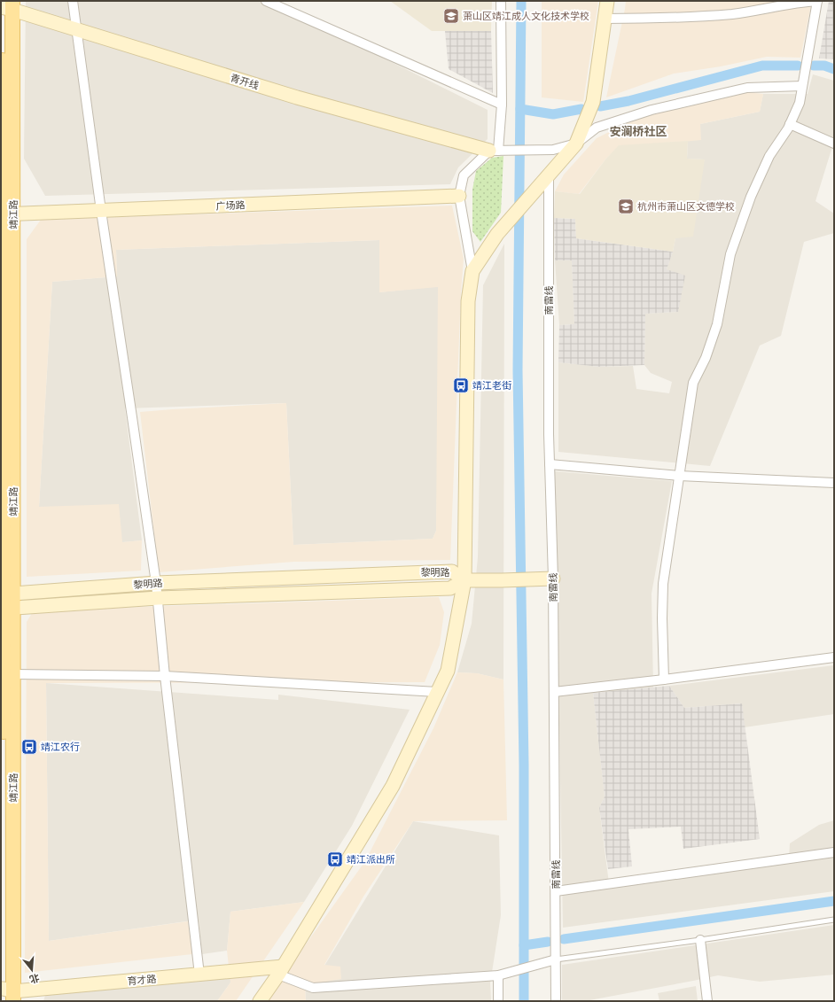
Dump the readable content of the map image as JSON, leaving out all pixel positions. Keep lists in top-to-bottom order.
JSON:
{
  "streets": {
    "main road": ["靖江路"],
    "street": [
      "青开线",
      "广场路",
      "南雷线",
      "黎明路",
      "育才路"
    ]
  },
  "crossings": [
    ["青开线", "靖江路"],
    ["广场路", "靖江路"],
    ["靖江路", "黎明路"],
    ["靖江路", "育才路"]
  ],
  "districts": ["安澜桥社区"],
  "places": {
    "school or university": ["萧山区靖江成人文化技术学校", "杭州市萧山区文德学校"],
    "bus stop": ["靖江老街", "靖江农行", "靖江派出所"]
  },
  "north": "bottom"
}
